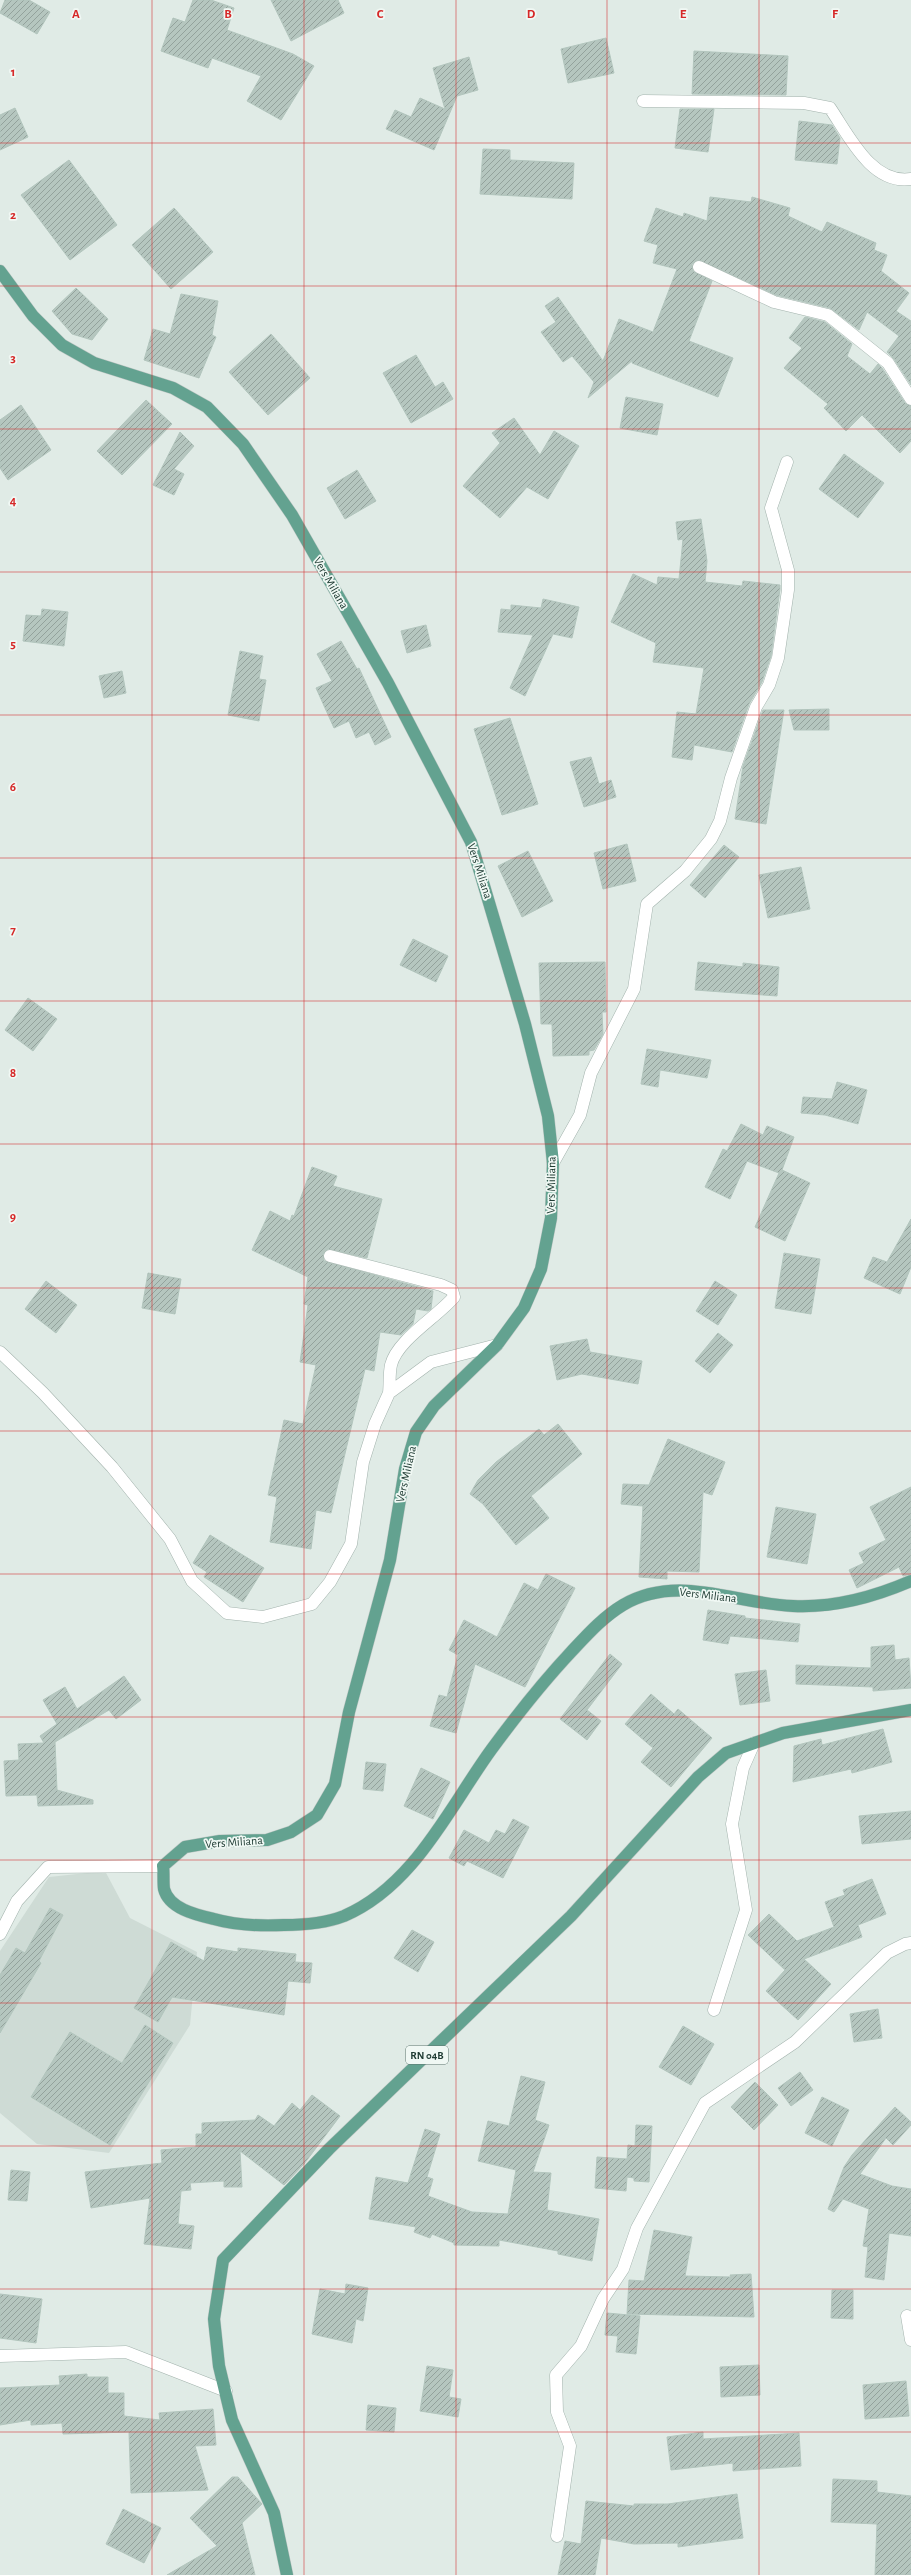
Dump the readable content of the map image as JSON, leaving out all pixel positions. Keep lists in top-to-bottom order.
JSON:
{
  "streets": {
    "main road": ["Vers Miliana", "RN 04B"]
  },
  "grid": {
    "columns": [
      "A",
      "B",
      "C",
      "D",
      "E",
      "F"
    ],
    "rows": [
      "1",
      "2",
      "3",
      "4",
      "5",
      "6",
      "7",
      "8",
      "9"
    ]
  }
}
